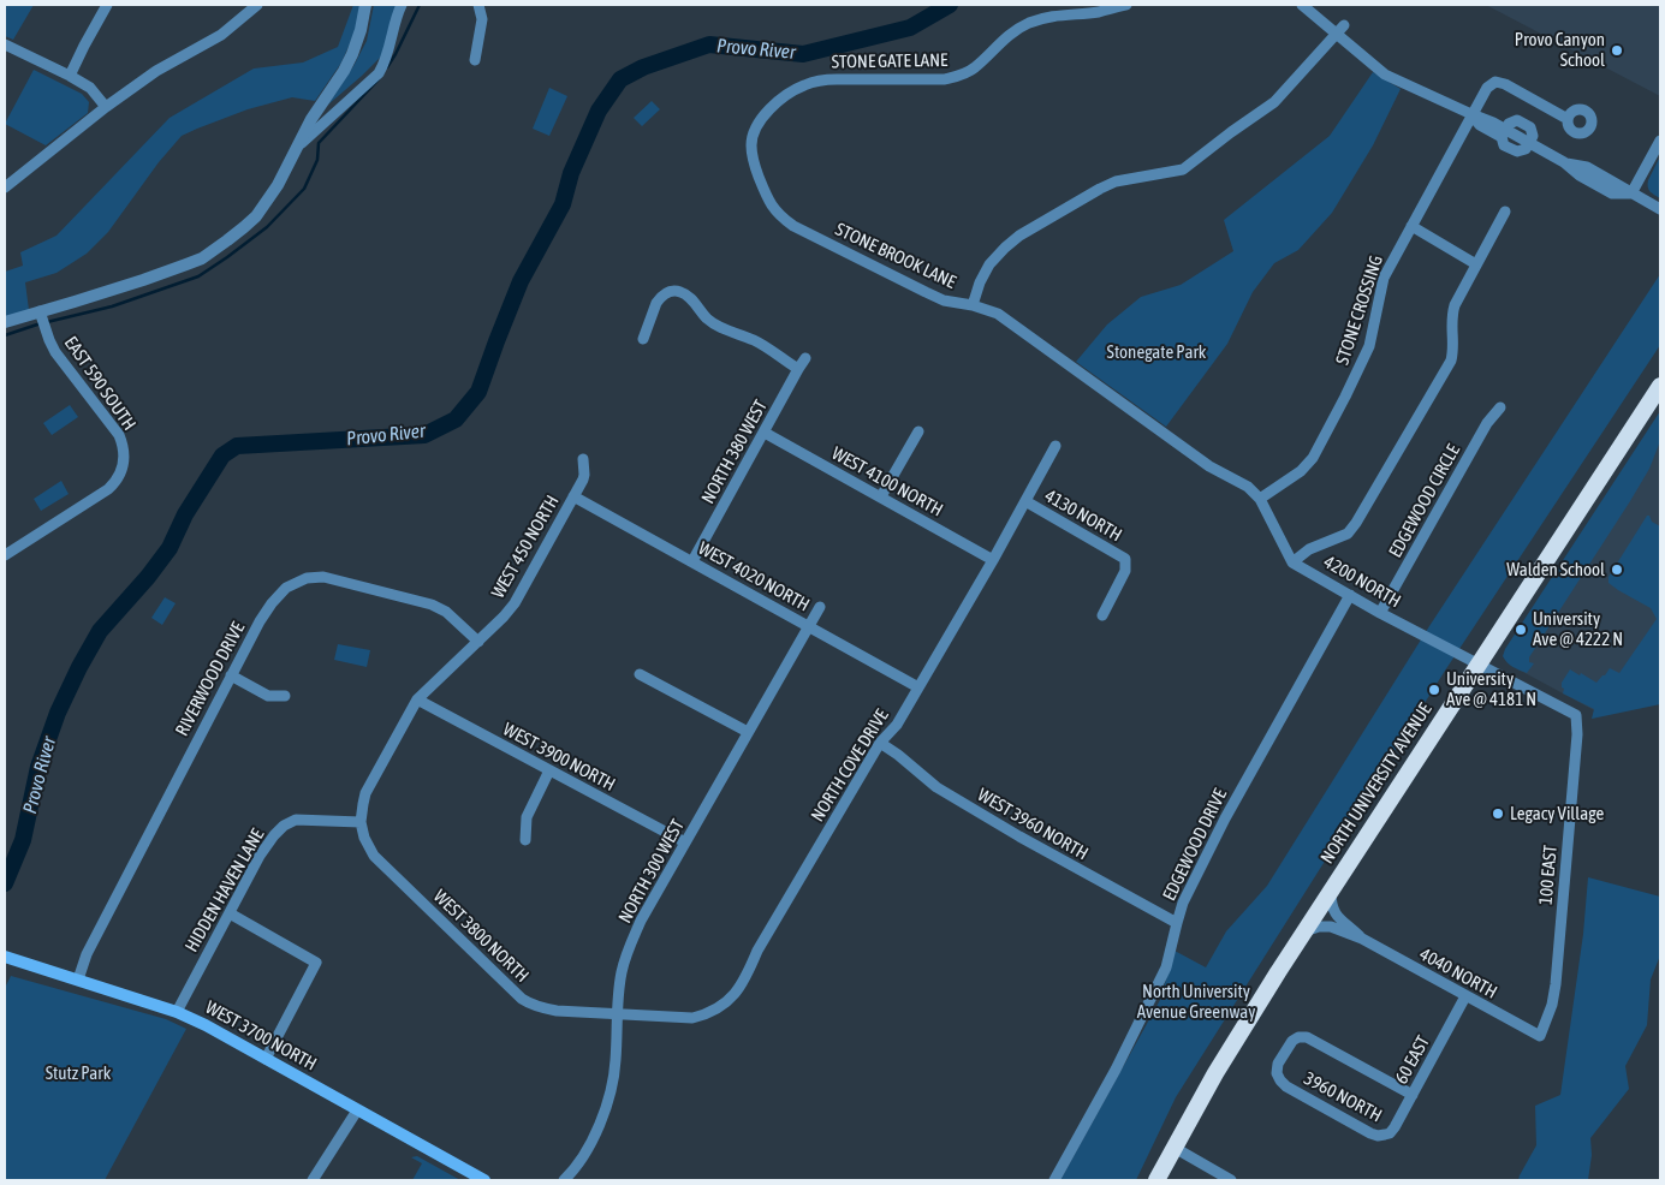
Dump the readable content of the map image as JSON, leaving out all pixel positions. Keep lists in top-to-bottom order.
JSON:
{
  "streets": {
    "highway": ["NORTH UNIVERSITY AVENUE"],
    "main road": ["WEST 3700 NORTH"],
    "street": [
      "STONE GATE LANE",
      "STONE BROOK LANE",
      "STONE CROSSING",
      "EAST 590 SOUTH",
      "NORTH 380 WEST",
      "WEST 4100 NORTH",
      "EDGEWOOD CIRCLE",
      "4130 NORTH",
      "WEST 450 NORTH",
      "WEST 4020 NORTH",
      "4200 NORTH",
      "RIVERWOOD DRIVE",
      "WEST 3900 NORTH",
      "NORTH COVE DRIVE",
      "WEST 3960 NORTH",
      "EDGEWOOD DRIVE",
      "NORTH 300 WEST",
      "100 EAST",
      "HIDDEN HAVEN LANE",
      "WEST 3800 NORTH",
      "4040 NORTH",
      "60 EAST",
      "3960 NORTH"
    ]
  },
  "crossings": [
    ["STONE GATE LANE", "STONE BROOK LANE"],
    ["STONE BROOK LANE", "STONE CROSSING"],
    ["NORTH 380 WEST", "WEST 4100 NORTH"],
    ["NORTH 380 WEST", "WEST 4020 NORTH"],
    ["WEST 4100 NORTH", "NORTH COVE DRIVE"],
    ["EDGEWOOD CIRCLE", "4200 NORTH"],
    ["4130 NORTH", "NORTH COVE DRIVE"],
    ["WEST 450 NORTH", "WEST 4020 NORTH"],
    ["WEST 450 NORTH", "RIVERWOOD DRIVE"],
    ["WEST 450 NORTH", "WEST 3900 NORTH"],
    ["WEST 450 NORTH", "HIDDEN HAVEN LANE"],
    ["WEST 450 NORTH", "WEST 3800 NORTH"],
    ["WEST 4020 NORTH", "NORTH COVE DRIVE"],
    ["WEST 4020 NORTH", "NORTH 300 WEST"],
    ["4200 NORTH", "NORTH UNIVERSITY AVENUE"],
    ["4200 NORTH", "EDGEWOOD DRIVE"],
    ["4200 NORTH", "100 EAST"],
    ["RIVERWOOD DRIVE", "WEST 3700 NORTH"],
    ["WEST 3900 NORTH", "NORTH 300 WEST"],
    ["NORTH COVE DRIVE", "WEST 3960 NORTH"],
    ["NORTH COVE DRIVE", "NORTH 300 WEST"],
    ["NORTH COVE DRIVE", "WEST 3800 NORTH"],
    ["NORTH UNIVERSITY AVENUE", "4040 NORTH"],
    ["WEST 3960 NORTH", "EDGEWOOD DRIVE"],
    ["NORTH 300 WEST", "WEST 3800 NORTH"],
    ["100 EAST", "4040 NORTH"],
    ["HIDDEN HAVEN LANE", "WEST 3800 NORTH"],
    ["HIDDEN HAVEN LANE", "WEST 3700 NORTH"],
    ["4040 NORTH", "60 EAST"],
    ["60 EAST", "3960 NORTH"]
  ],
  "water": ["Provo River"],
  "parks": ["Stonegate Park", "North University Avenue Greenway", "Stutz Park"],
  "places": [
    "Provo Canyon School",
    "Walden School",
    "University Ave @ 4222 N",
    "University Ave @ 4181 N",
    "Legacy Village"
  ]
}
